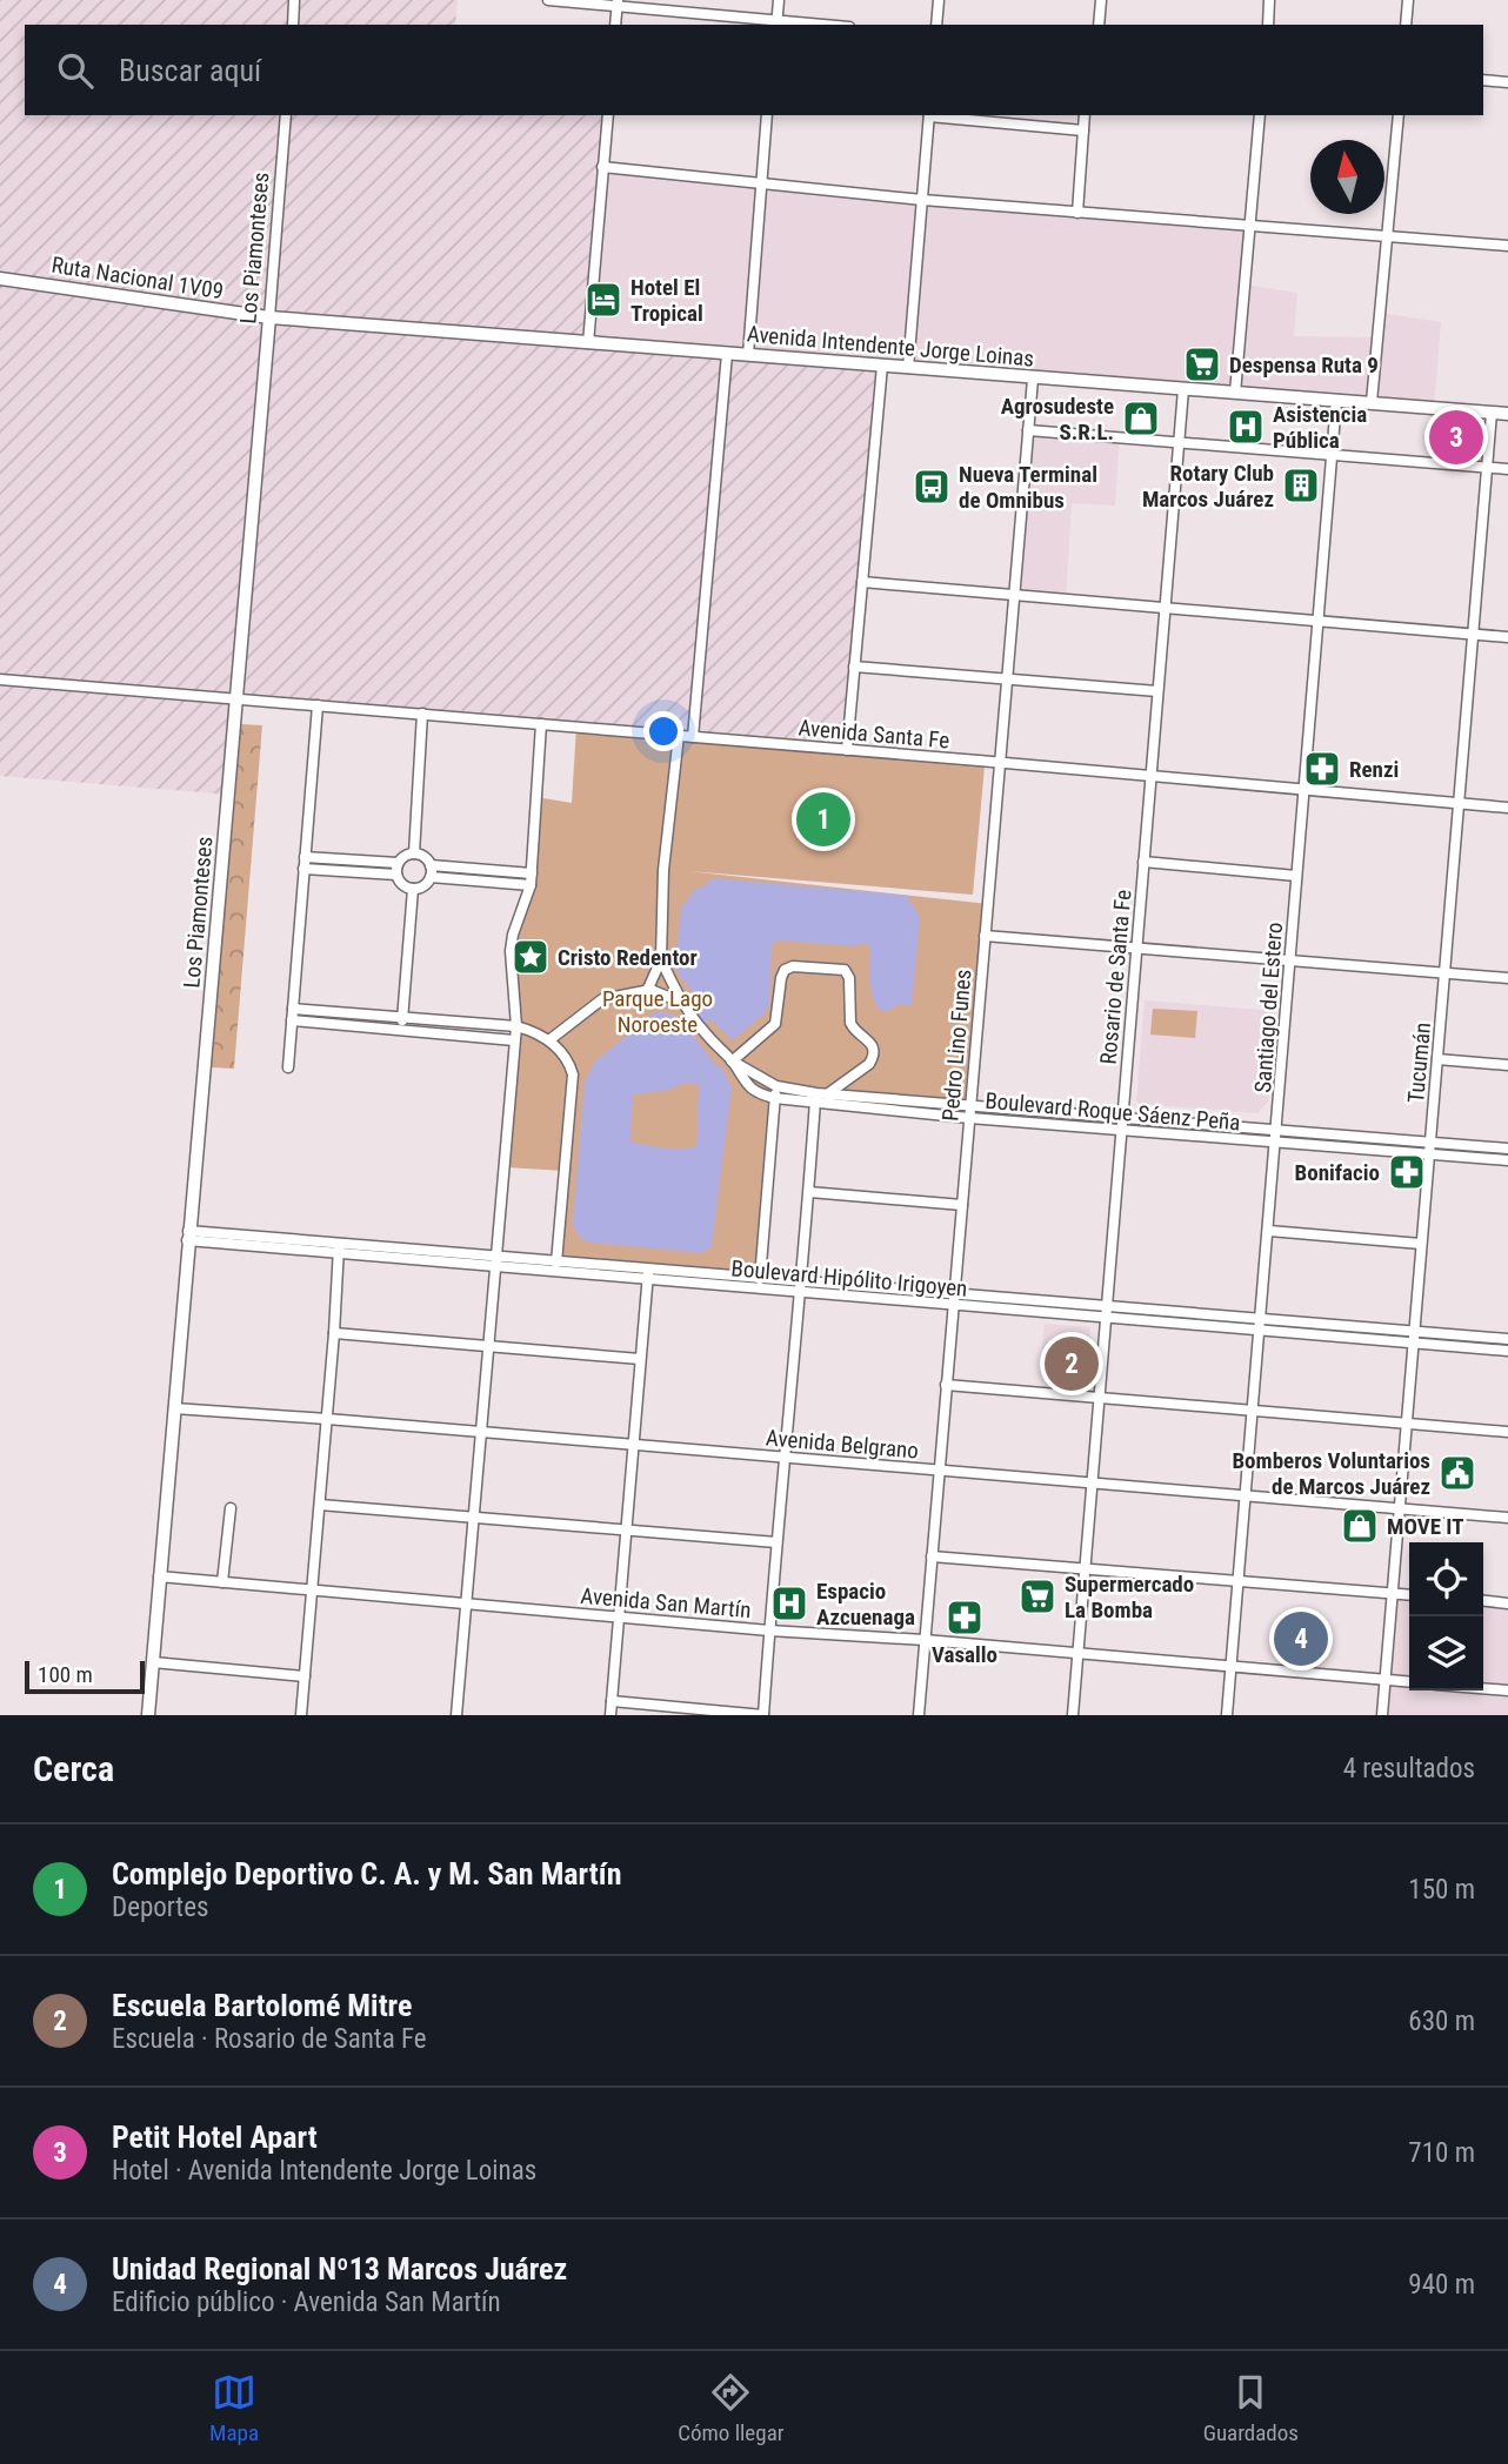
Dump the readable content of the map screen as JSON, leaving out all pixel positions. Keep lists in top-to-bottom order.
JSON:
{
  "streets": {
    "main road": ["Los Piamonteses", "Ruta Nacional 1V09", "Avenida Intendente Jorge Loinas"],
    "street": [
      "Avenida Santa Fe",
      "Rosario de Santa Fe",
      "Santiago del Estero",
      "Pedro Lino Funes",
      "Tucumán",
      "Boulevard Roque Sáenz Peña",
      "Boulevard Hipólito Irigoyen",
      "Avenida Belgrano",
      "Avenida San Martín"
    ]
  },
  "crossings": [
    ["Los Piamonteses", "Ruta Nacional 1V09"],
    ["Los Piamonteses", "Avenida Intendente Jorge Loinas"],
    ["Los Piamonteses", "Avenida Santa Fe"],
    ["Los Piamonteses", "Boulevard Hipólito Irigoyen"],
    ["Los Piamonteses", "Avenida Belgrano"],
    ["Los Piamonteses", "Avenida San Martín"],
    ["Ruta Nacional 1V09", "Avenida Intendente Jorge Loinas"],
    ["Avenida Intendente Jorge Loinas", "Rosario de Santa Fe"],
    ["Avenida Intendente Jorge Loinas", "Santiago del Estero"],
    ["Avenida Intendente Jorge Loinas", "Pedro Lino Funes"],
    ["Avenida Intendente Jorge Loinas", "Tucumán"],
    ["Avenida Santa Fe", "Rosario de Santa Fe"],
    ["Avenida Santa Fe", "Santiago del Estero"],
    ["Avenida Santa Fe", "Pedro Lino Funes"],
    ["Avenida Santa Fe", "Tucumán"],
    ["Rosario de Santa Fe", "Boulevard Roque Sáenz Peña"],
    ["Rosario de Santa Fe", "Boulevard Hipólito Irigoyen"],
    ["Rosario de Santa Fe", "Avenida Belgrano"],
    ["Rosario de Santa Fe", "Avenida San Martín"],
    ["Santiago del Estero", "Boulevard Roque Sáenz Peña"],
    ["Santiago del Estero", "Boulevard Hipólito Irigoyen"],
    ["Santiago del Estero", "Avenida Belgrano"],
    ["Santiago del Estero", "Avenida San Martín"],
    ["Pedro Lino Funes", "Boulevard Roque Sáenz Peña"],
    ["Pedro Lino Funes", "Boulevard Hipólito Irigoyen"],
    ["Pedro Lino Funes", "Avenida Belgrano"],
    ["Pedro Lino Funes", "Avenida San Martín"],
    ["Tucumán", "Boulevard Roque Sáenz Peña"],
    ["Tucumán", "Boulevard Hipólito Irigoyen"],
    ["Tucumán", "Avenida Belgrano"],
    ["Tucumán", "Avenida San Martín"]
  ],
  "parks": ["Parque Lago Noroeste"],
  "places": {
    "hotel": ["Hotel El Tropical"],
    "supermarket": ["Despensa Ruta 9", "Supermercado La Bomba"],
    "shop": ["Agrosudeste S.R.L.", "MOVE IT"],
    "hospital": ["Asistencia Pública", "Espacio Azcuenaga"],
    "building": ["Rotary Club Marcos Juárez"],
    "bus stop": ["Nueva Terminal de Omnibus"],
    "pharmacy": ["Renzi", "Bonifacio", "Vasallo"],
    "place": ["Cristo Redentor"],
    "public building": ["Bomberos Voluntarios de Marcos Juárez"]
  },
  "scale_bar": "100 m",
  "north": "top",
  "page": {
    "search": "Buscar aquí",
    "pins": [
      "3",
      "1",
      "2",
      "4"
    ],
    "scale": "100 m",
    "heading": ["Cerca", "4 resultados"],
    "list": [
      {
        "mark": "1",
        "name": "Complejo Deportivo C. A. y M. San Martín",
        "note": "Deportes",
        "value": "150 m"
      },
      {
        "mark": "2",
        "name": "Escuela Bartolomé Mitre",
        "note": "Escuela · Rosario de Santa Fe",
        "value": "630 m"
      },
      {
        "mark": "3",
        "name": "Petit Hotel Apart",
        "note": "Hotel · Avenida Intendente Jorge Loinas",
        "value": "710 m"
      },
      {
        "mark": "4",
        "name": "Unidad Regional Nº13 Marcos Juárez",
        "note": "Edificio público · Avenida San Martín",
        "value": "940 m"
      }
    ],
    "nav": ["Mapa", "Cómo llegar", "Guardados"]
  }
}
